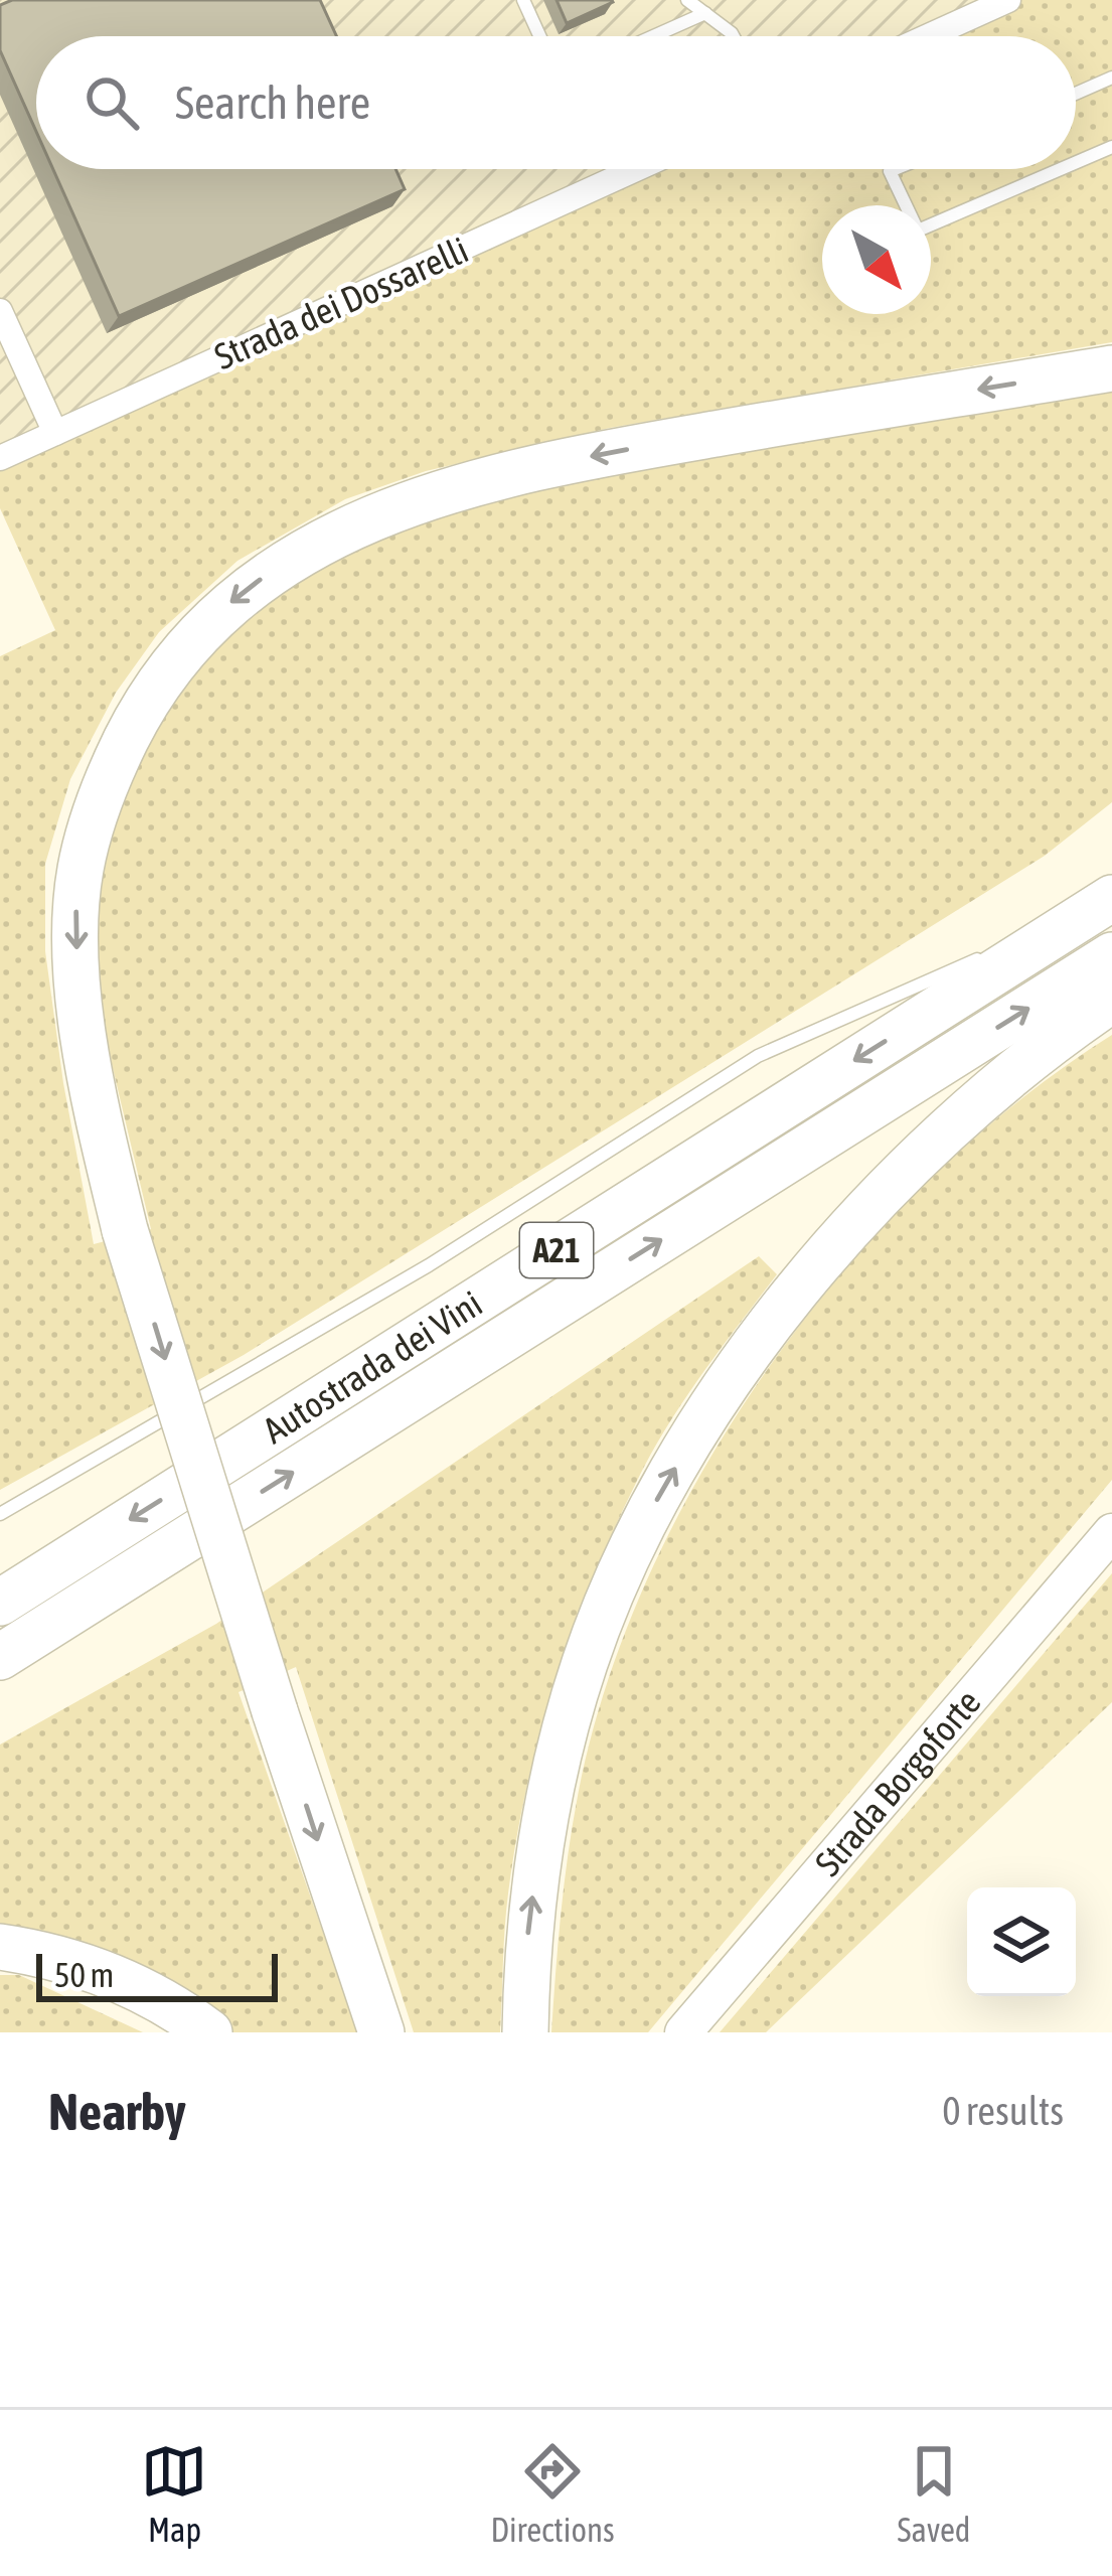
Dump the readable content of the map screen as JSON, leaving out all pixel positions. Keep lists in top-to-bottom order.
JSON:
{
  "streets": {
    "highway": ["A21", "Autostrada dei Vini"],
    "main road": ["Strada Borgoforte"],
    "street": ["Strada dei Dossarelli"]
  },
  "scale_bar": "50 m",
  "north": "bottom right",
  "page": {
    "search": "Search here",
    "scale": "50 m",
    "heading": ["Nearby", "0 results"],
    "nav": ["Map", "Directions", "Saved"]
  }
}
